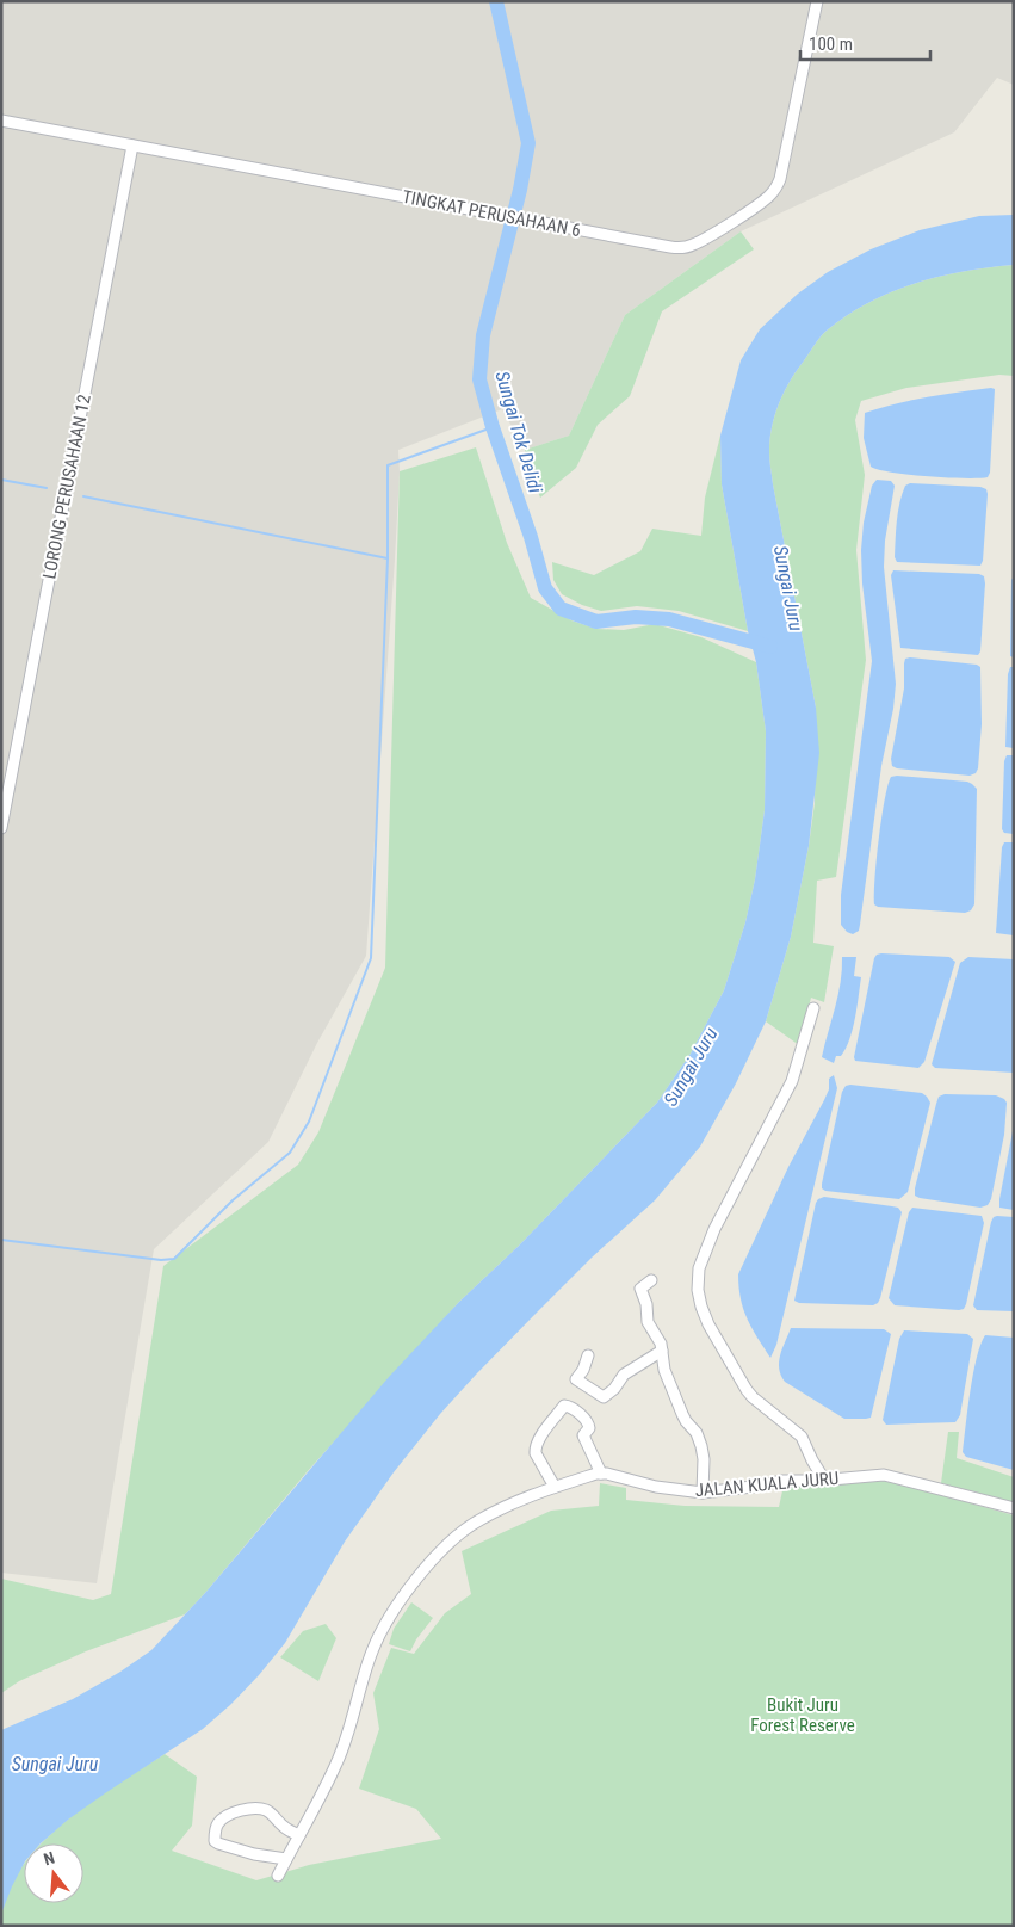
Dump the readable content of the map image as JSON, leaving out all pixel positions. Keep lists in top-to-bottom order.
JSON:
{
  "streets": {
    "street": ["TINGKAT PERUSAHAAN 6", "LORONG PERUSAHAAN 12", "JALAN KUALA JURU"]
  },
  "crossings": [
    ["TINGKAT PERUSAHAAN 6", "LORONG PERUSAHAAN 12"]
  ],
  "water": ["Sungai Tok Delidi", "Sungai Juru"],
  "parks": ["Bukit Juru Forest Reserve"],
  "scale_bar": "100 m",
  "north": "top"
}
